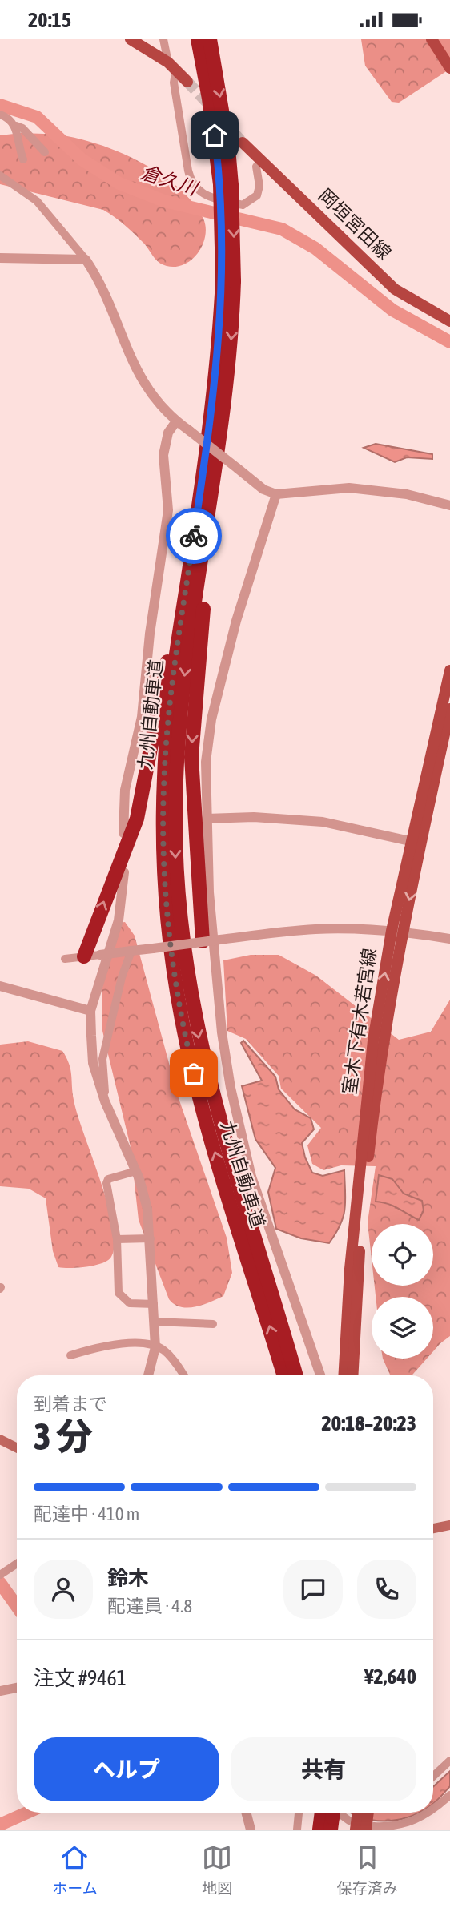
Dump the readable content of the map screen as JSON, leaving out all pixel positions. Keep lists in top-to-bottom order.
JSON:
{
  "streets": {
    "highway": ["九州自動車道"],
    "main road": ["岡垣宮田線", "室木下有木若宮線"]
  },
  "water": ["倉久川"],
  "page": {
    "status": "20:15",
    "heading": ["3 分", "到着まで", "20:18–20:23"],
    "panel": [
      "鈴木",
      "配達員 · 4.8",
      "注文 #9461",
      "¥2,640"
    ],
    "bar": "配達中 · 410 m",
    "buttons": ["ヘルプ", "共有"],
    "tabs": ["ホーム", "地図", "保存済み"]
  }
}
